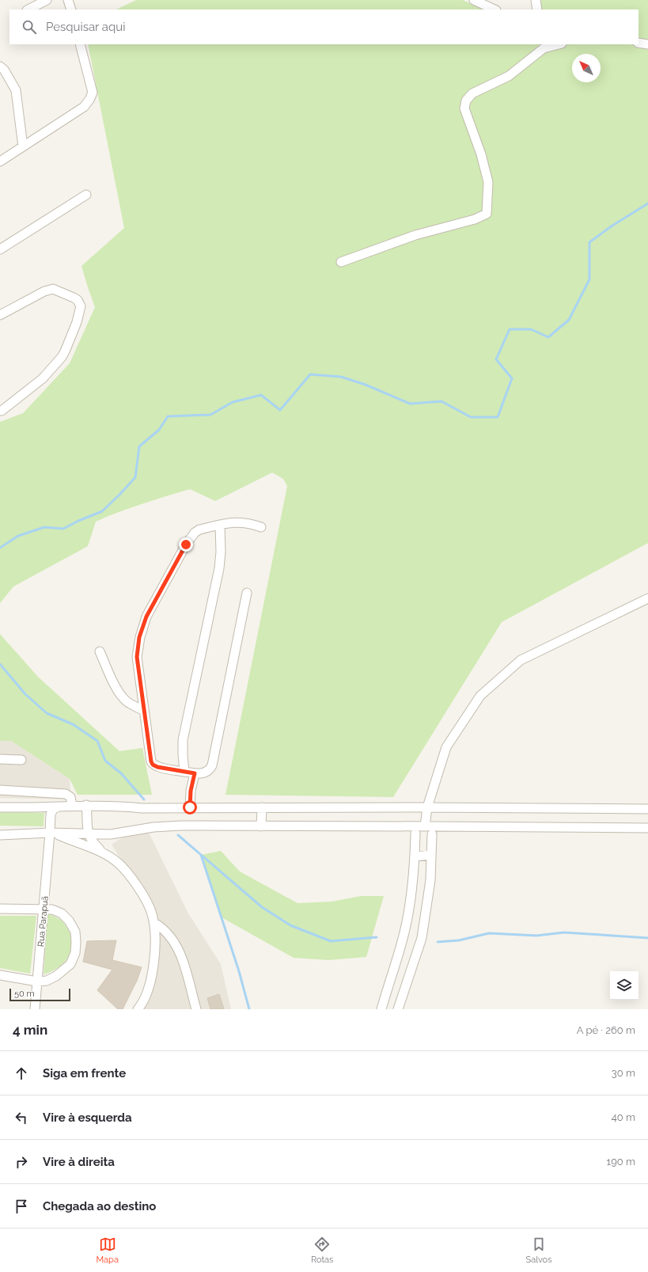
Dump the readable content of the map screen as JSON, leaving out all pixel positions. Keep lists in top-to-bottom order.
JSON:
{
  "streets": {
    "street": ["Rua Parapuã"]
  },
  "scale_bar": "50 m",
  "north": "top left",
  "page": {
    "search": "Pesquisar aqui",
    "scale": "50 m",
    "heading": ["4 min", "A pé · 260 m"],
    "list": [
      ["Siga em frente", "30 m"],
      ["Vire à esquerda", "40 m"],
      ["Vire à direita", "190 m"],
      "Chegada ao destino"
    ],
    "nav": ["Mapa", "Rotas", "Salvos"]
  }
}
